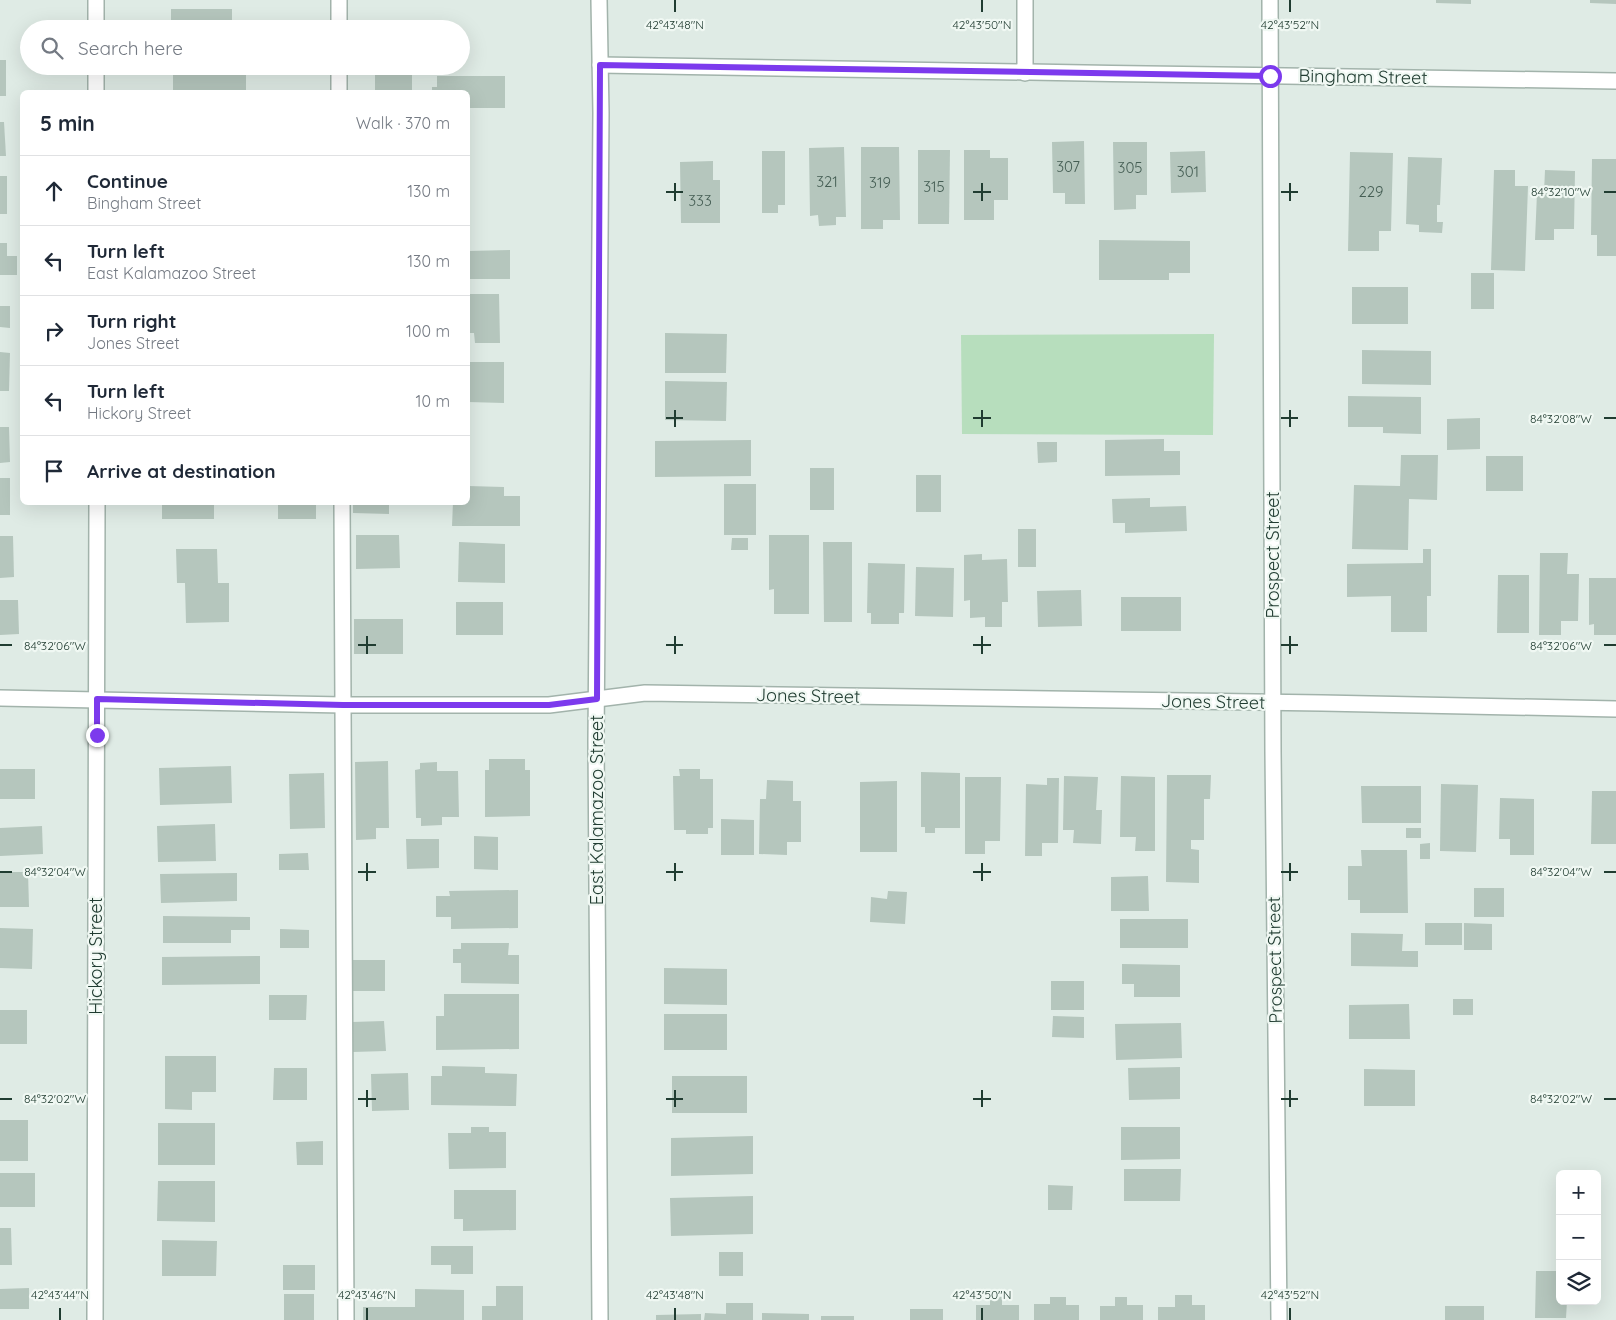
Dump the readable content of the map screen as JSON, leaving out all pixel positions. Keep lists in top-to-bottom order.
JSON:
{
  "streets": {
    "street": [
      "Bingham Street",
      "Prospect Street",
      "Jones Street",
      "East Kalamazoo Street",
      "Hickory Street"
    ]
  },
  "crossings": [
    ["Bingham Street", "Prospect Street"],
    ["Bingham Street", "East Kalamazoo Street"],
    ["Prospect Street", "Jones Street"],
    ["Jones Street", "East Kalamazoo Street"],
    ["Jones Street", "Hickory Street"]
  ],
  "house_numbers": [
    "307",
    "305",
    "301",
    "321",
    "319",
    "315",
    "229",
    "333"
  ],
  "page": {
    "search": "Search here",
    "heading": ["5 min", "Walk · 370 m"],
    "list": [
      ["Continue", "Bingham Street", "130 m"],
      ["Turn left", "East Kalamazoo Street", "130 m"],
      ["Turn right", "Jones Street", "100 m"],
      ["Turn left", "Hickory Street", "10 m"],
      "Arrive at destination"
    ],
    "map_buttons": ["+", "−"]
  },
  "coordinates": [
    "42°43'48\"N",
    "42°43'50\"N",
    "42°43'52\"N",
    "84°32'10\"W",
    "84°32'08\"W",
    "84°32'06\"W",
    "84°32'04\"W",
    "84°32'02\"W",
    "42°43'44\"N",
    "42°43'46\"N"
  ]
}
